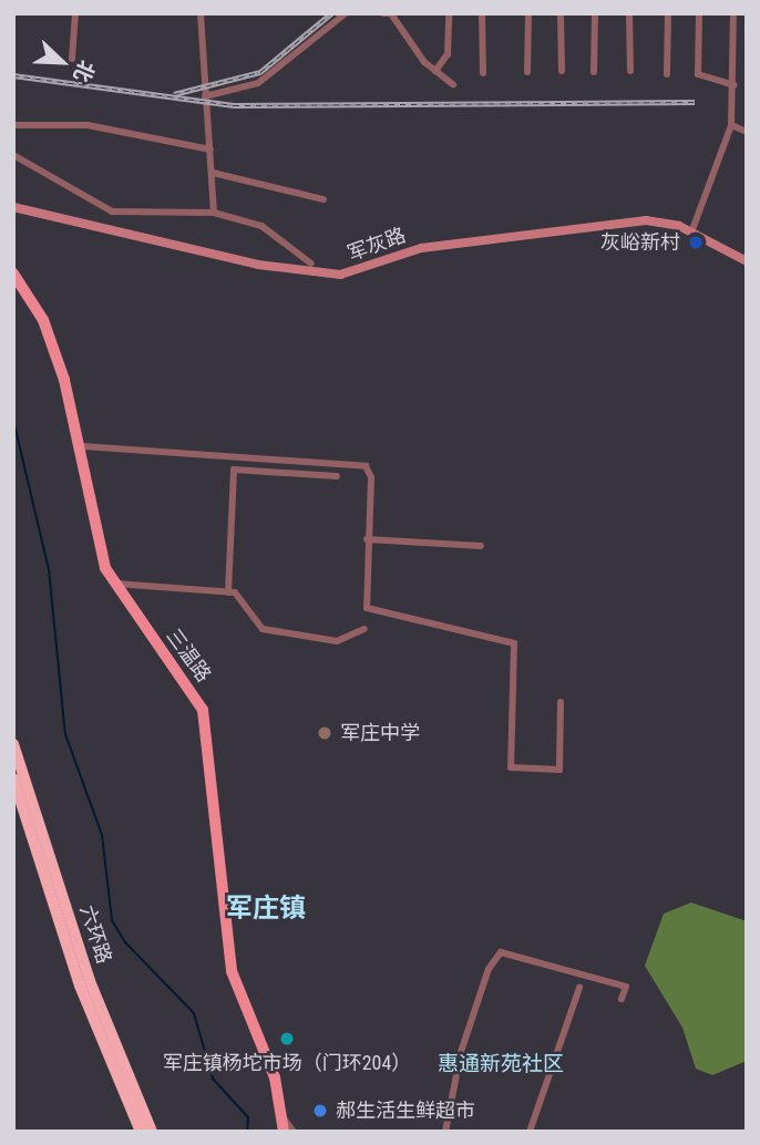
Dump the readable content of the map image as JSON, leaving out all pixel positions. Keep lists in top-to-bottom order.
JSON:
{
  "streets": {
    "highway": ["六环路"],
    "main road": ["三温路"],
    "street": ["军灰路"]
  },
  "districts": ["军庄镇", "惠通新苑社区"],
  "places": [
    "灰峪新村",
    "军庄中学",
    "军庄镇杨坨市场（门环204）",
    "郝生活生鲜超市"
  ],
  "north": "bottom right"
}
